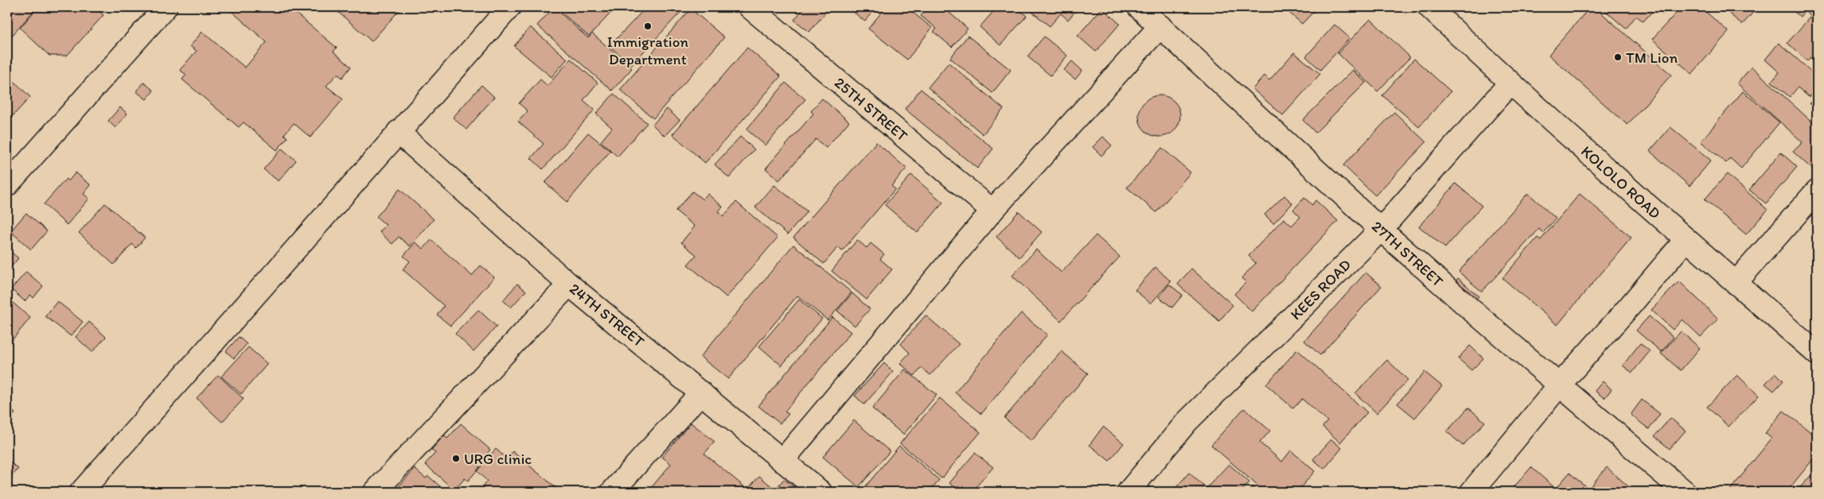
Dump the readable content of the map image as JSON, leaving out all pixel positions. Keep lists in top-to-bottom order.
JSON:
{
  "streets": {
    "street": [
      "25TH STREET",
      "KOLOLO ROAD",
      "27TH STREET",
      "KEES ROAD",
      "24TH STREET"
    ]
  },
  "crossings": [
    ["KOLOLO ROAD", "KEES ROAD"],
    ["27TH STREET", "KEES ROAD"]
  ],
  "places": ["Immigration Department", "TM Lion", "URG clinic"]
}
